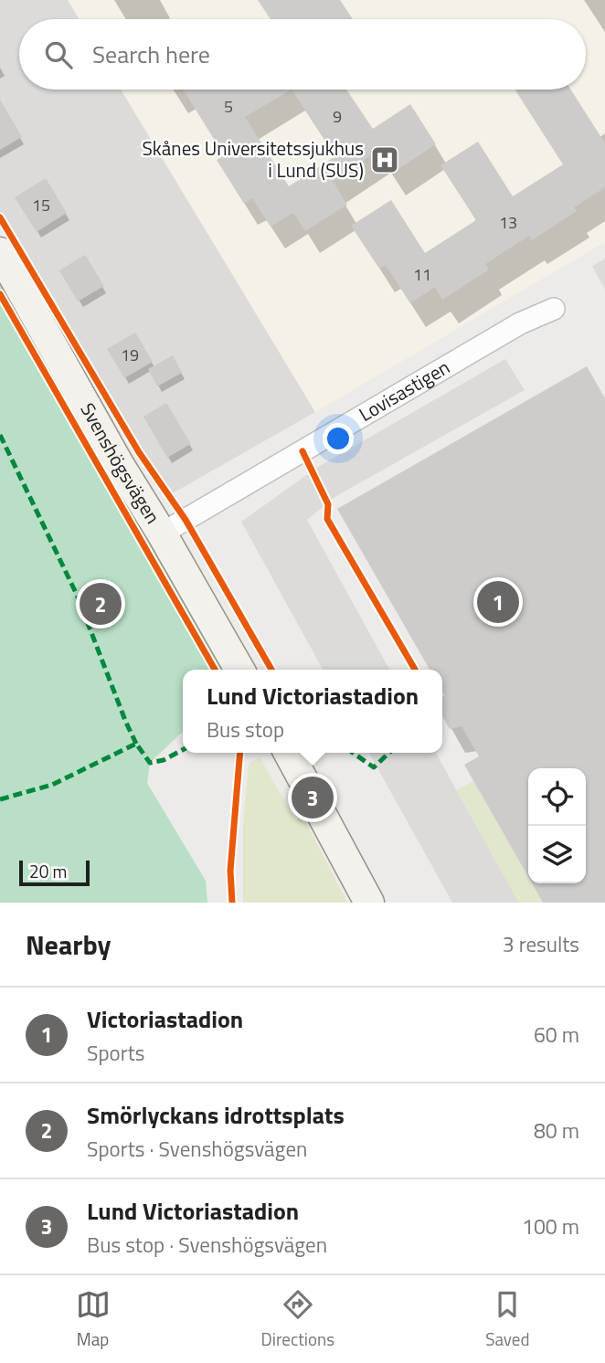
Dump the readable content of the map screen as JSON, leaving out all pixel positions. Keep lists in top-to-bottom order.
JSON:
{
  "streets": {
    "main road": ["Svenshögsvägen"],
    "street": ["Lovisastigen"]
  },
  "crossings": [
    ["Lovisastigen", "Svenshögsvägen"]
  ],
  "places": {
    "hospital": ["Skånes Universitetssjukhus i Lund (SUS)"]
  },
  "house_numbers": [
    "5",
    "9",
    "15",
    "13",
    "11",
    "19"
  ],
  "scale_bar": "20 m",
  "page": {
    "search": "Search here",
    "pins": ["1", "2", "3"],
    "popup": ["Lund Victoriastadion", "Bus stop"],
    "scale": "20 m",
    "heading": ["Nearby", "3 results"],
    "list": [
      {
        "mark": "1",
        "name": "Victoriastadion",
        "note": "Sports",
        "value": "60 m"
      },
      {
        "mark": "2",
        "name": "Smörlyckans idrottsplats",
        "note": "Sports · Svenshögsvägen",
        "value": "80 m"
      },
      {
        "mark": "3",
        "name": "Lund Victoriastadion",
        "note": "Bus stop · Svenshögsvägen",
        "value": "100 m"
      }
    ],
    "nav": ["Map", "Directions", "Saved"]
  }
}
